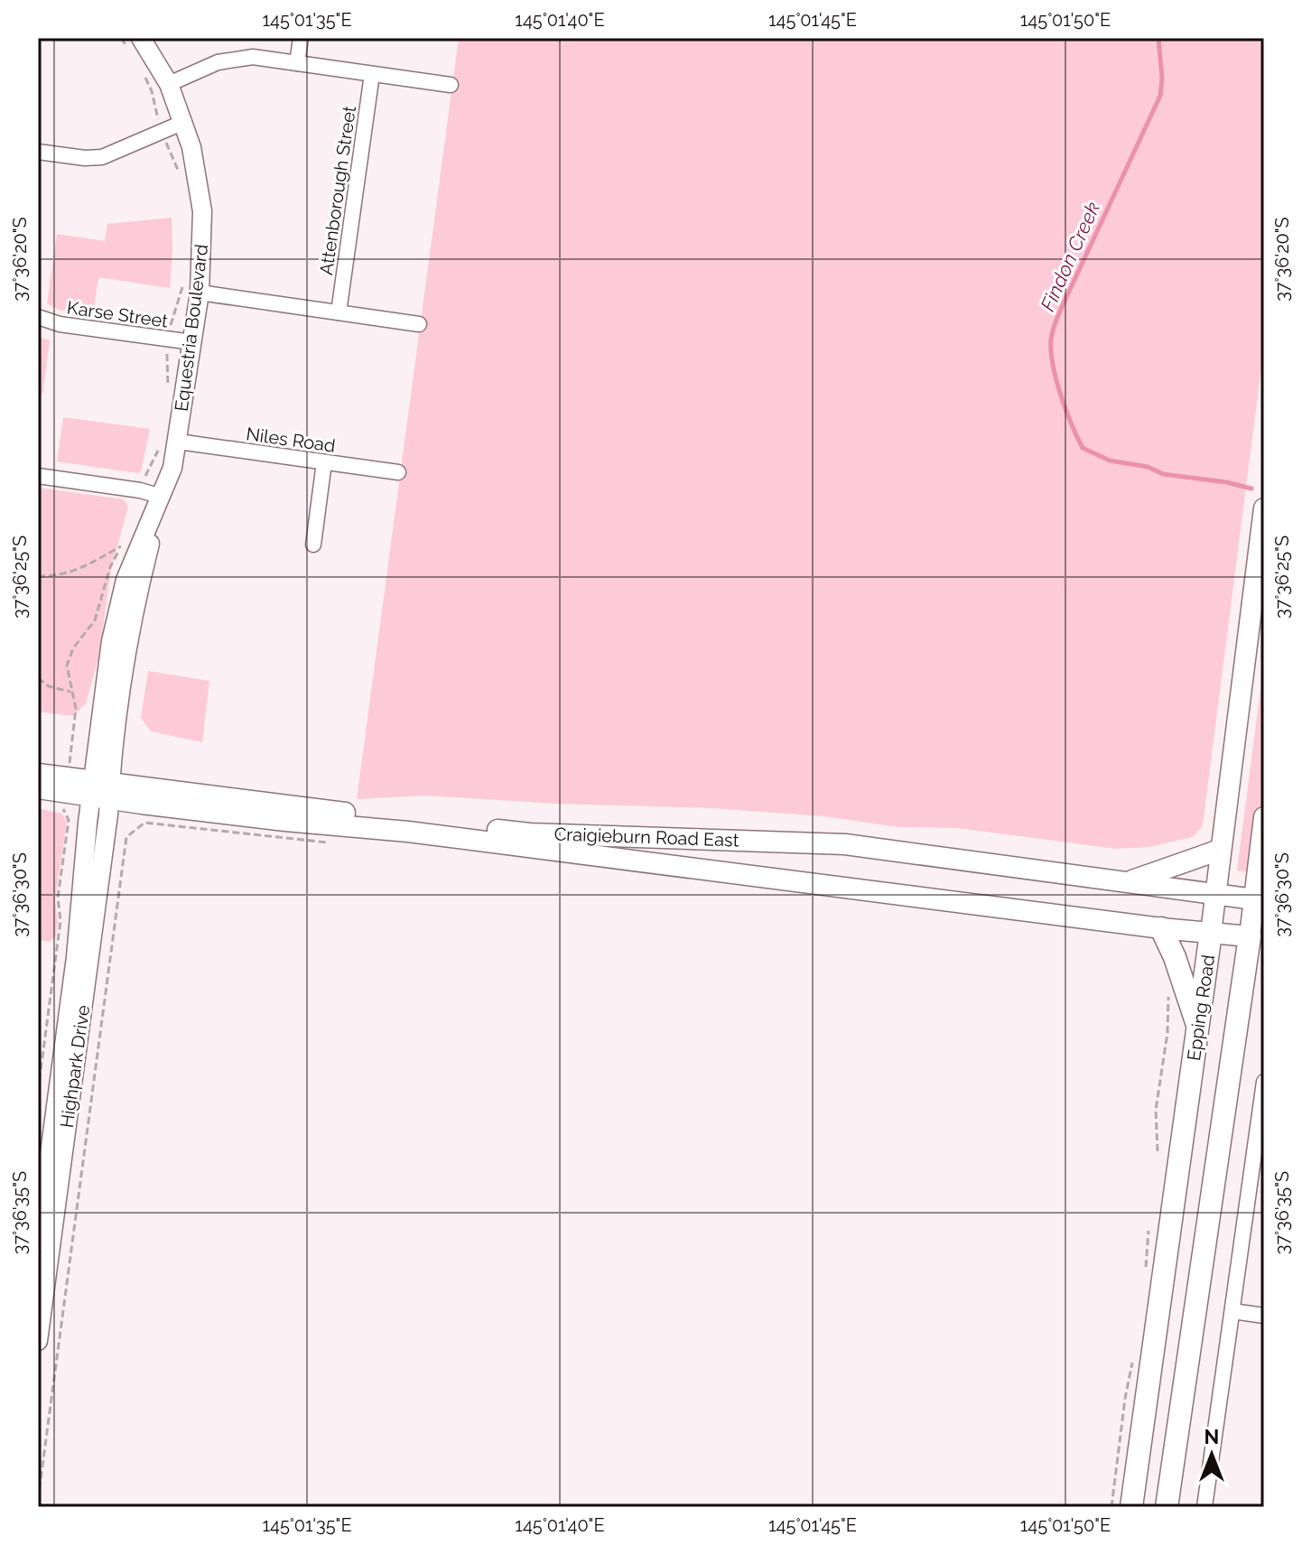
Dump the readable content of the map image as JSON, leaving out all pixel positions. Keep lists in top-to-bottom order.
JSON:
{
  "streets": {
    "main road": ["Craigieburn Road East", "Epping Road"],
    "street": [
      "Attenborough Street",
      "Karse Street",
      "Equestria Boulevard",
      "Niles Road",
      "Highpark Drive"
    ]
  },
  "crossings": [
    ["Karse Street", "Equestria Boulevard"],
    ["Equestria Boulevard", "Niles Road"],
    ["Equestria Boulevard", "Craigieburn Road East"],
    ["Equestria Boulevard", "Highpark Drive"],
    ["Craigieburn Road East", "Epping Road"],
    ["Craigieburn Road East", "Highpark Drive"]
  ],
  "water": ["Findon Creek"],
  "north": "top",
  "coordinates": [
    "145°01'35\"E",
    "145°01'40\"E",
    "145°01'45\"E",
    "145°01'50\"E",
    "37°36'20\"S",
    "37°36'25\"S",
    "37°36'30\"S",
    "37°36'35\"S"
  ]
}
